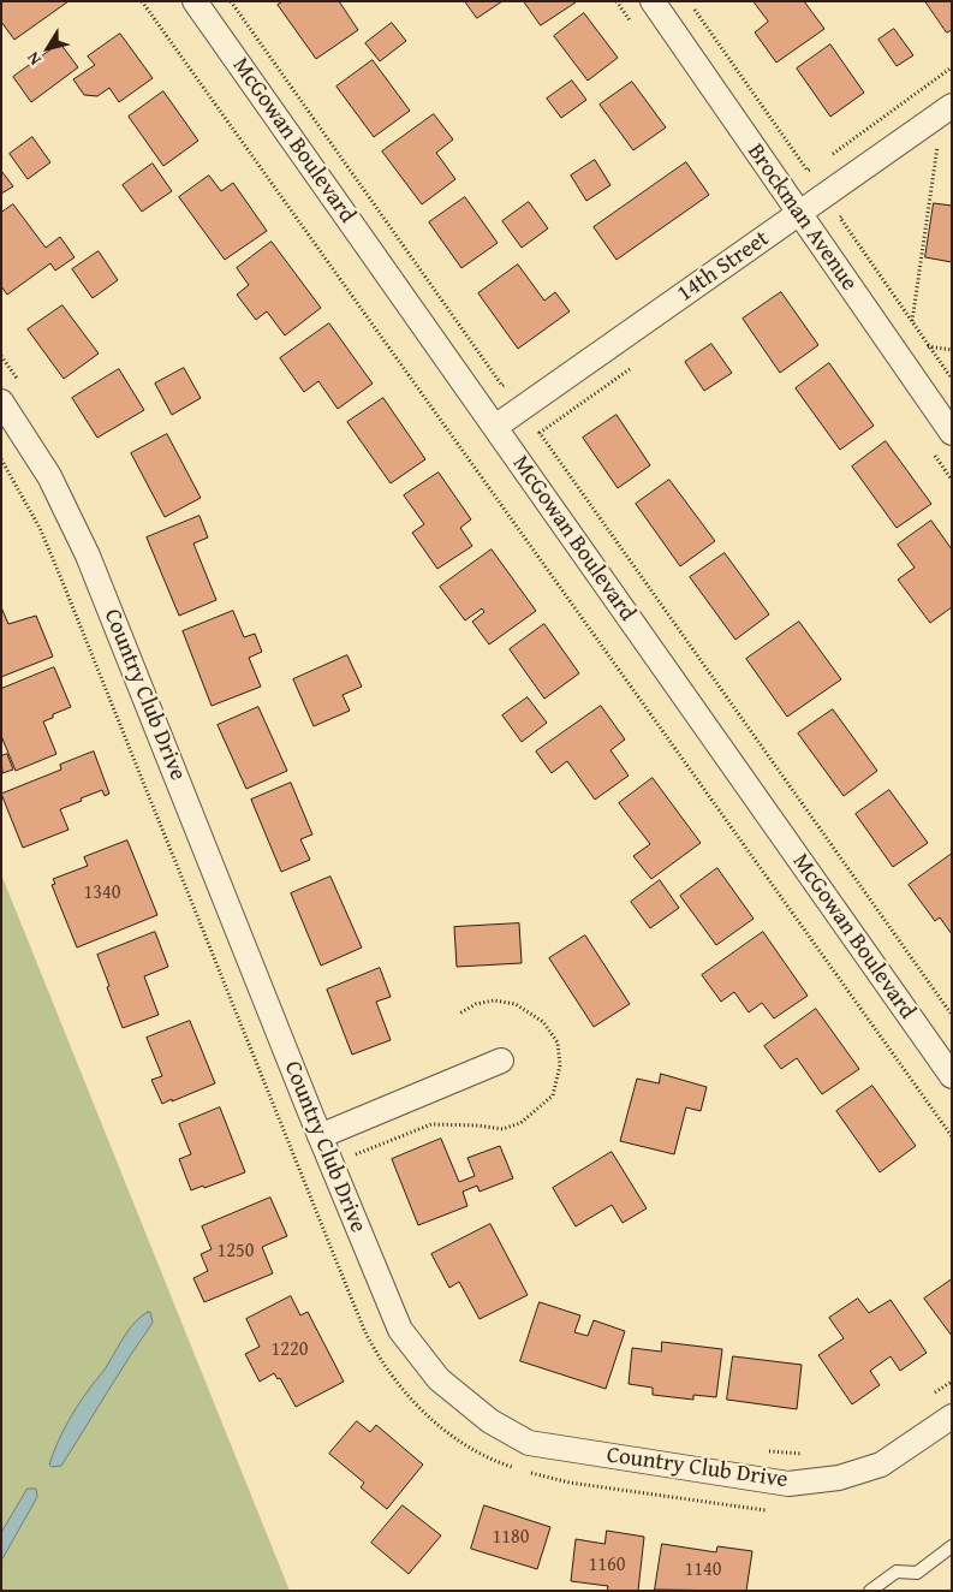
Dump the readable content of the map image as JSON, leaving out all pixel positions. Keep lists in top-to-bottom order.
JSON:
{
  "streets": {
    "street": [
      "McGowan Boulevard",
      "Brockman Avenue",
      "14th Street",
      "Country Club Drive"
    ]
  },
  "crossings": [
    ["McGowan Boulevard", "14th Street"],
    ["Brockman Avenue", "14th Street"]
  ],
  "house_numbers": [
    "1340",
    "1250",
    "1220",
    "1180",
    "1160",
    "1140"
  ],
  "north": "bottom left"
}
